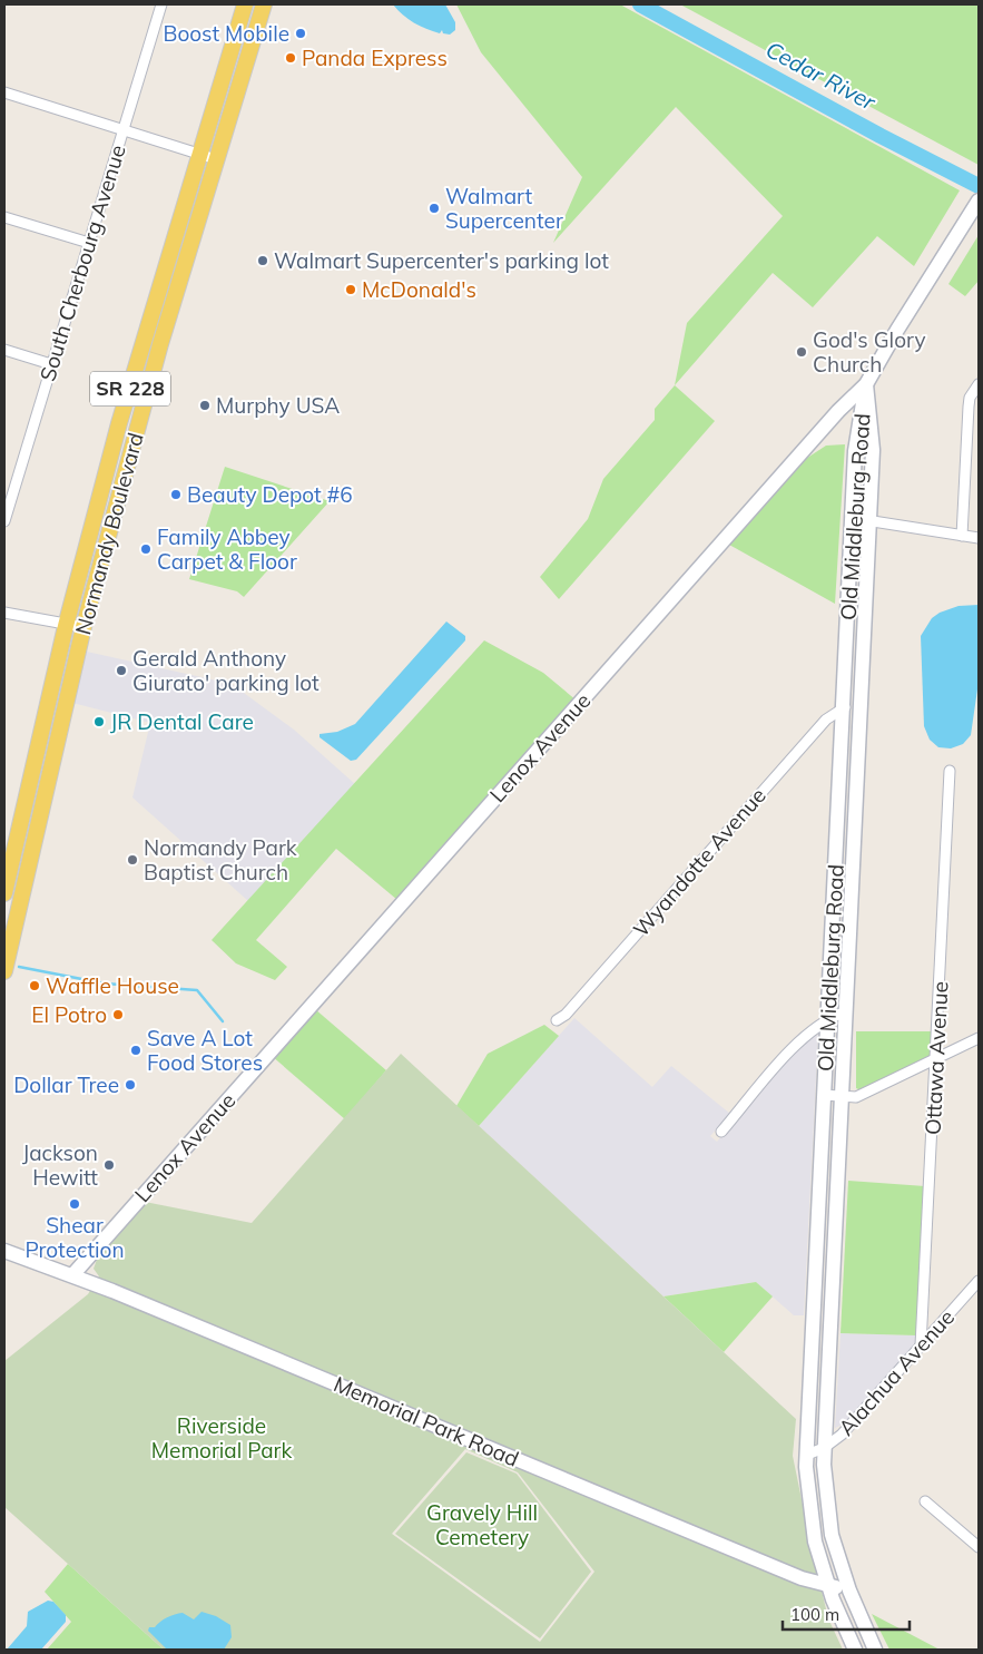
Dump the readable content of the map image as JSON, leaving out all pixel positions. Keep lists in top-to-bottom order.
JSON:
{
  "streets": {
    "main road": [
      "SR 228",
      "Old Middleburg Road",
      "Normandy Boulevard",
      "Lenox Avenue",
      "Memorial Park Road"
    ],
    "street": [
      "South Cherbourg Avenue",
      "Wyandotte Avenue",
      "Ottawa Avenue",
      "Alachua Avenue"
    ]
  },
  "crossings": [
    ["Old Middleburg Road", "Lenox Avenue"],
    ["Old Middleburg Road", "Wyandotte Avenue"],
    ["Old Middleburg Road", "Alachua Avenue"],
    ["Old Middleburg Road", "Memorial Park Road"],
    ["Lenox Avenue", "Memorial Park Road"],
    ["Ottawa Avenue", "Alachua Avenue"]
  ],
  "water": ["Cedar River"],
  "parks": ["Riverside Memorial Park", "Gravely Hill Cemetery"],
  "places": [
    "Boost Mobile",
    "Panda Express",
    "Walmart Supercenter",
    "Walmart Supercenter's parking lot",
    "McDonald's",
    "God's Glory Church",
    "Murphy USA",
    "Beauty Depot #6",
    "Family Abbey Carpet & Floor",
    "Gerald Anthony Giurato' parking lot",
    "JR Dental Care",
    "Normandy Park Baptist Church",
    "Waffle House",
    "El Potro",
    "Save A Lot Food Stores",
    "Dollar Tree",
    "Jackson Hewitt",
    "Shear Protection"
  ],
  "scale_bar": "100 m"
}
